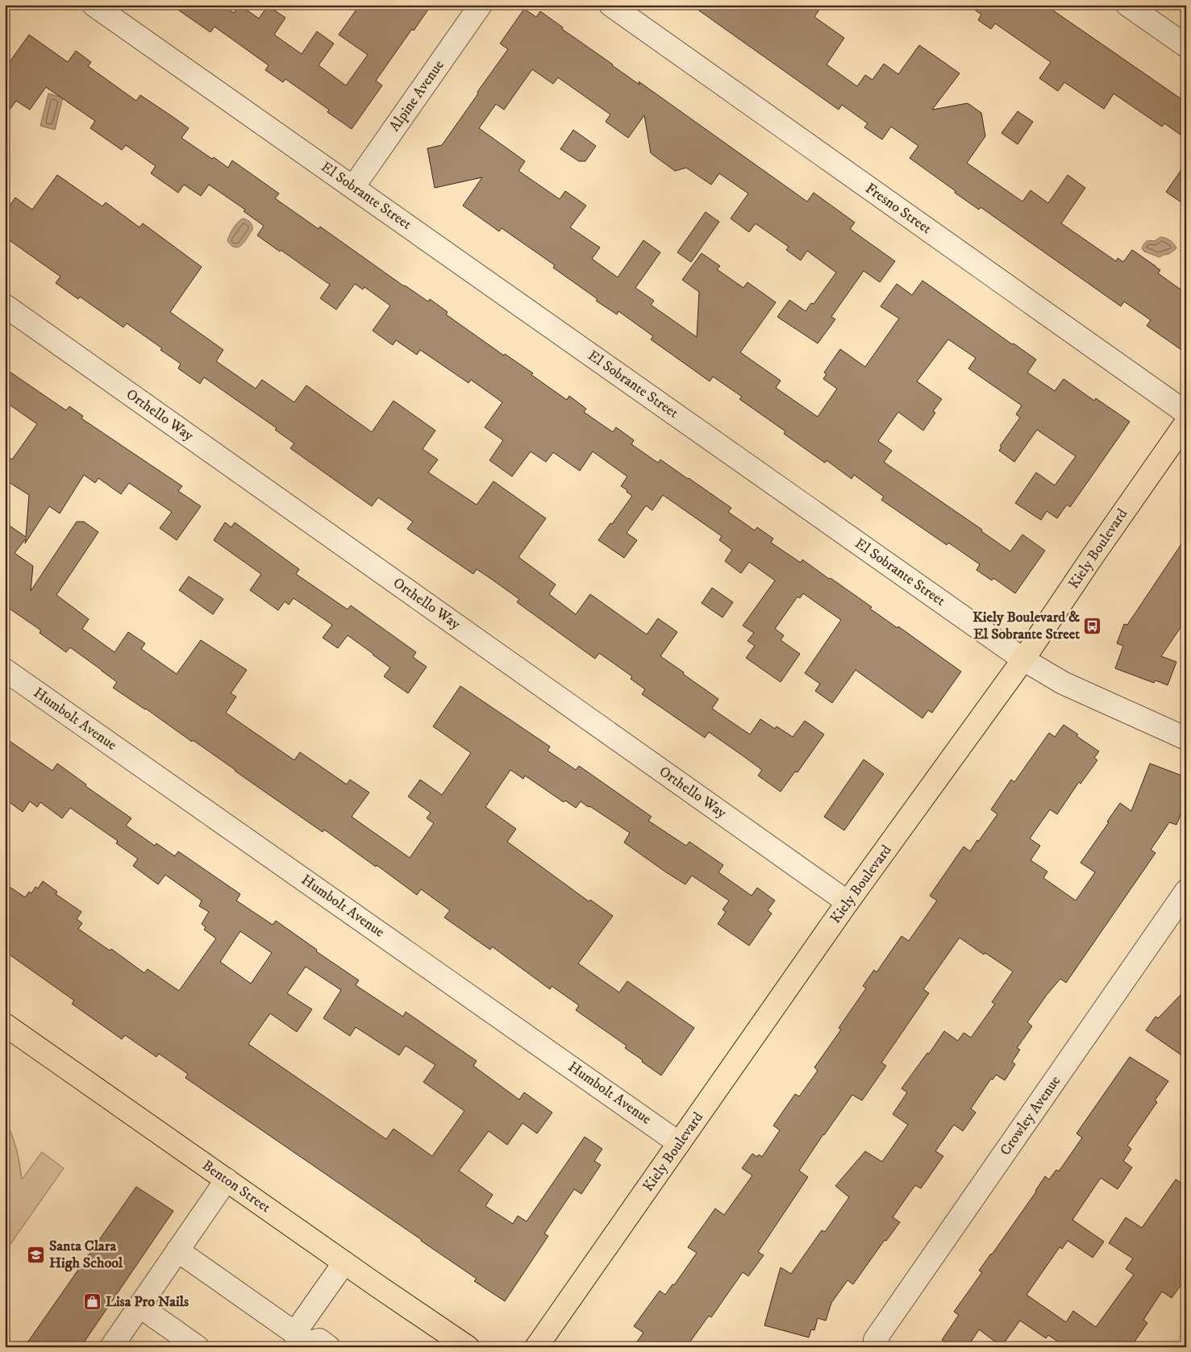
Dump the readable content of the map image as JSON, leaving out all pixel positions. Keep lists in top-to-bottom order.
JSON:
{
  "streets": {
    "main road": ["Kiely Boulevard", "Benton Street"],
    "street": [
      "Alpine Avenue",
      "El Sobrante Street",
      "Fresno Street",
      "Orthello Way",
      "Humbolt Avenue",
      "Crowley Avenue"
    ]
  },
  "crossings": [
    ["Alpine Avenue", "El Sobrante Street"],
    ["El Sobrante Street", "Kiely Boulevard"],
    ["Orthello Way", "Kiely Boulevard"],
    ["Kiely Boulevard", "Humbolt Avenue"]
  ],
  "places": {
    "bus stop": ["Kiely Boulevard & El Sobrante Street"],
    "school or university": ["Santa Clara High School"],
    "shop": ["Lisa Pro Nails"]
  }
}
